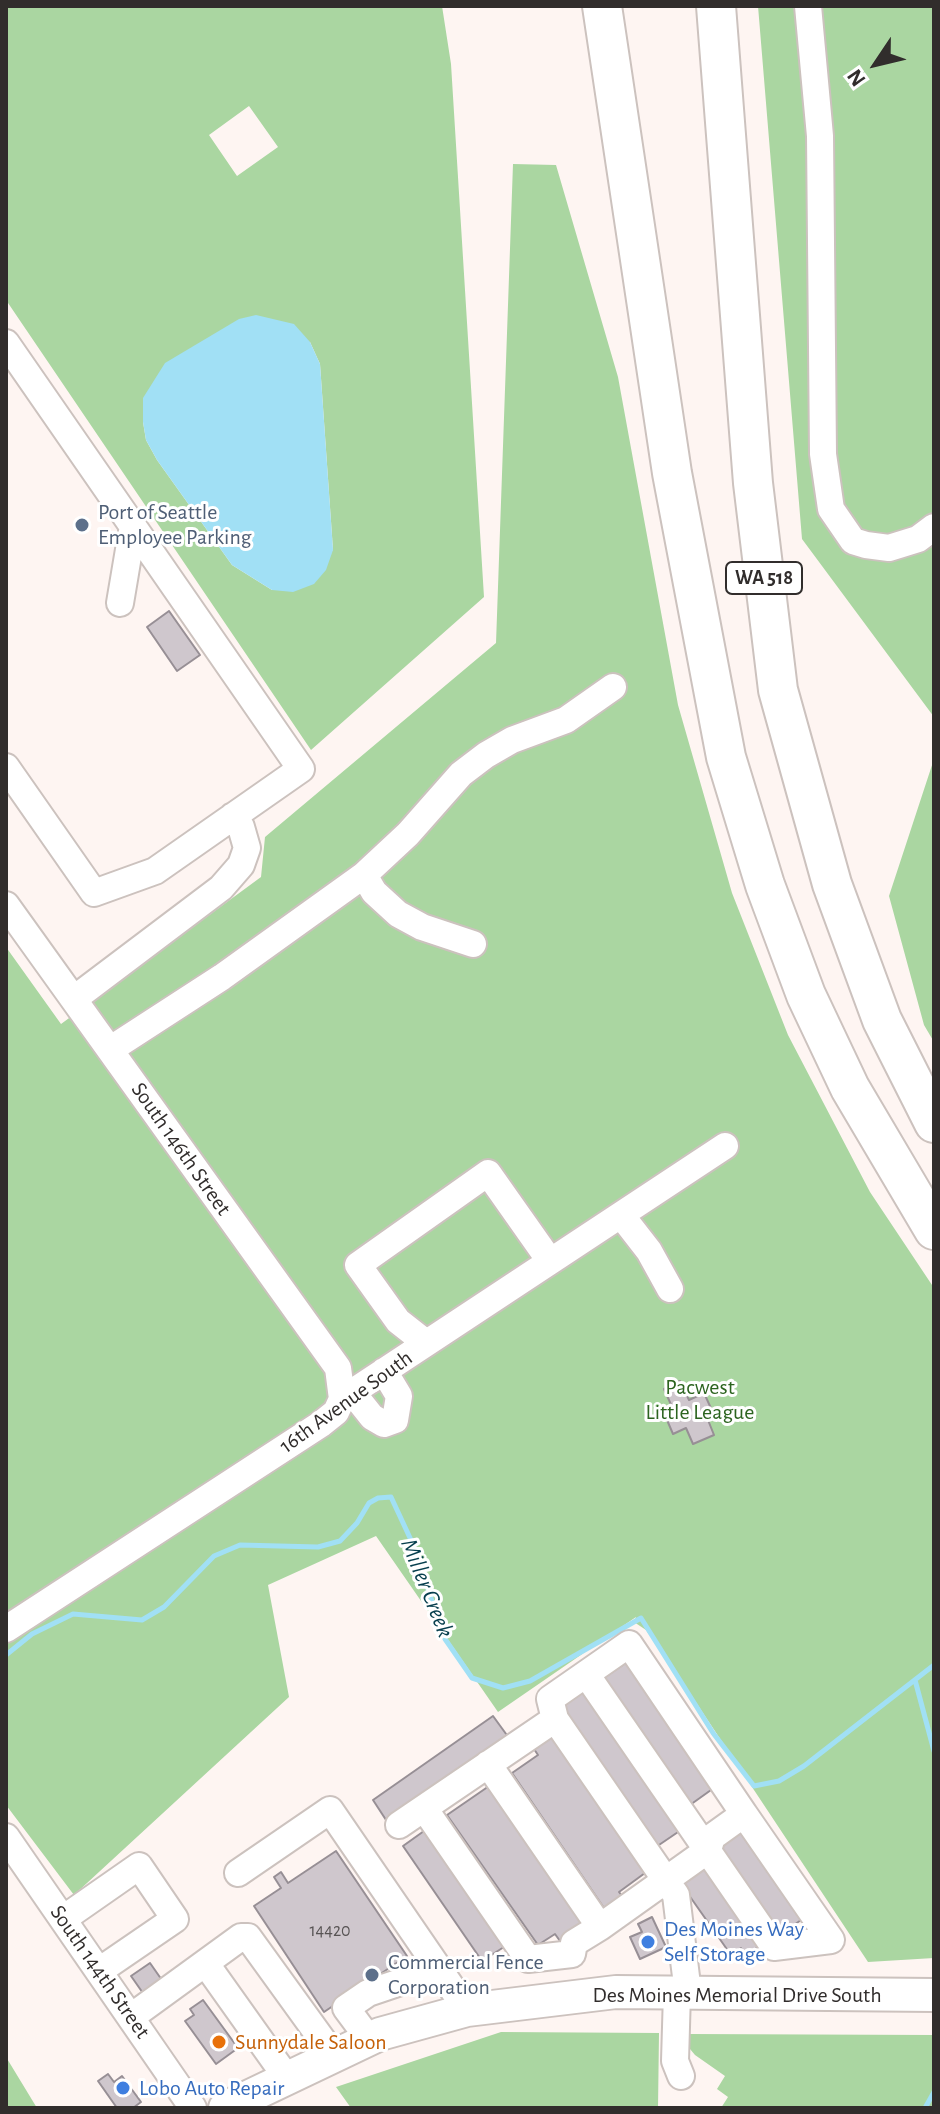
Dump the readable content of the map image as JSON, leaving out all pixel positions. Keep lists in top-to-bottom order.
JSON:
{
  "streets": {
    "highway": ["WA 518"],
    "main road": ["Des Moines Memorial Drive South"],
    "street": ["South 146th Street", "16th Avenue South", "South 144th Street"]
  },
  "crossings": [
    ["South 146th Street", "16th Avenue South"]
  ],
  "water": ["Miller Creek"],
  "parks": ["Pacwest Little League"],
  "places": [
    "Port of Seattle Employee Parking",
    "Des Moines Way Self Storage",
    "Commercial Fence Corporation",
    "Sunnydale Saloon",
    "Lobo Auto Repair"
  ],
  "house_numbers": ["14420"],
  "north": "bottom left"
}
